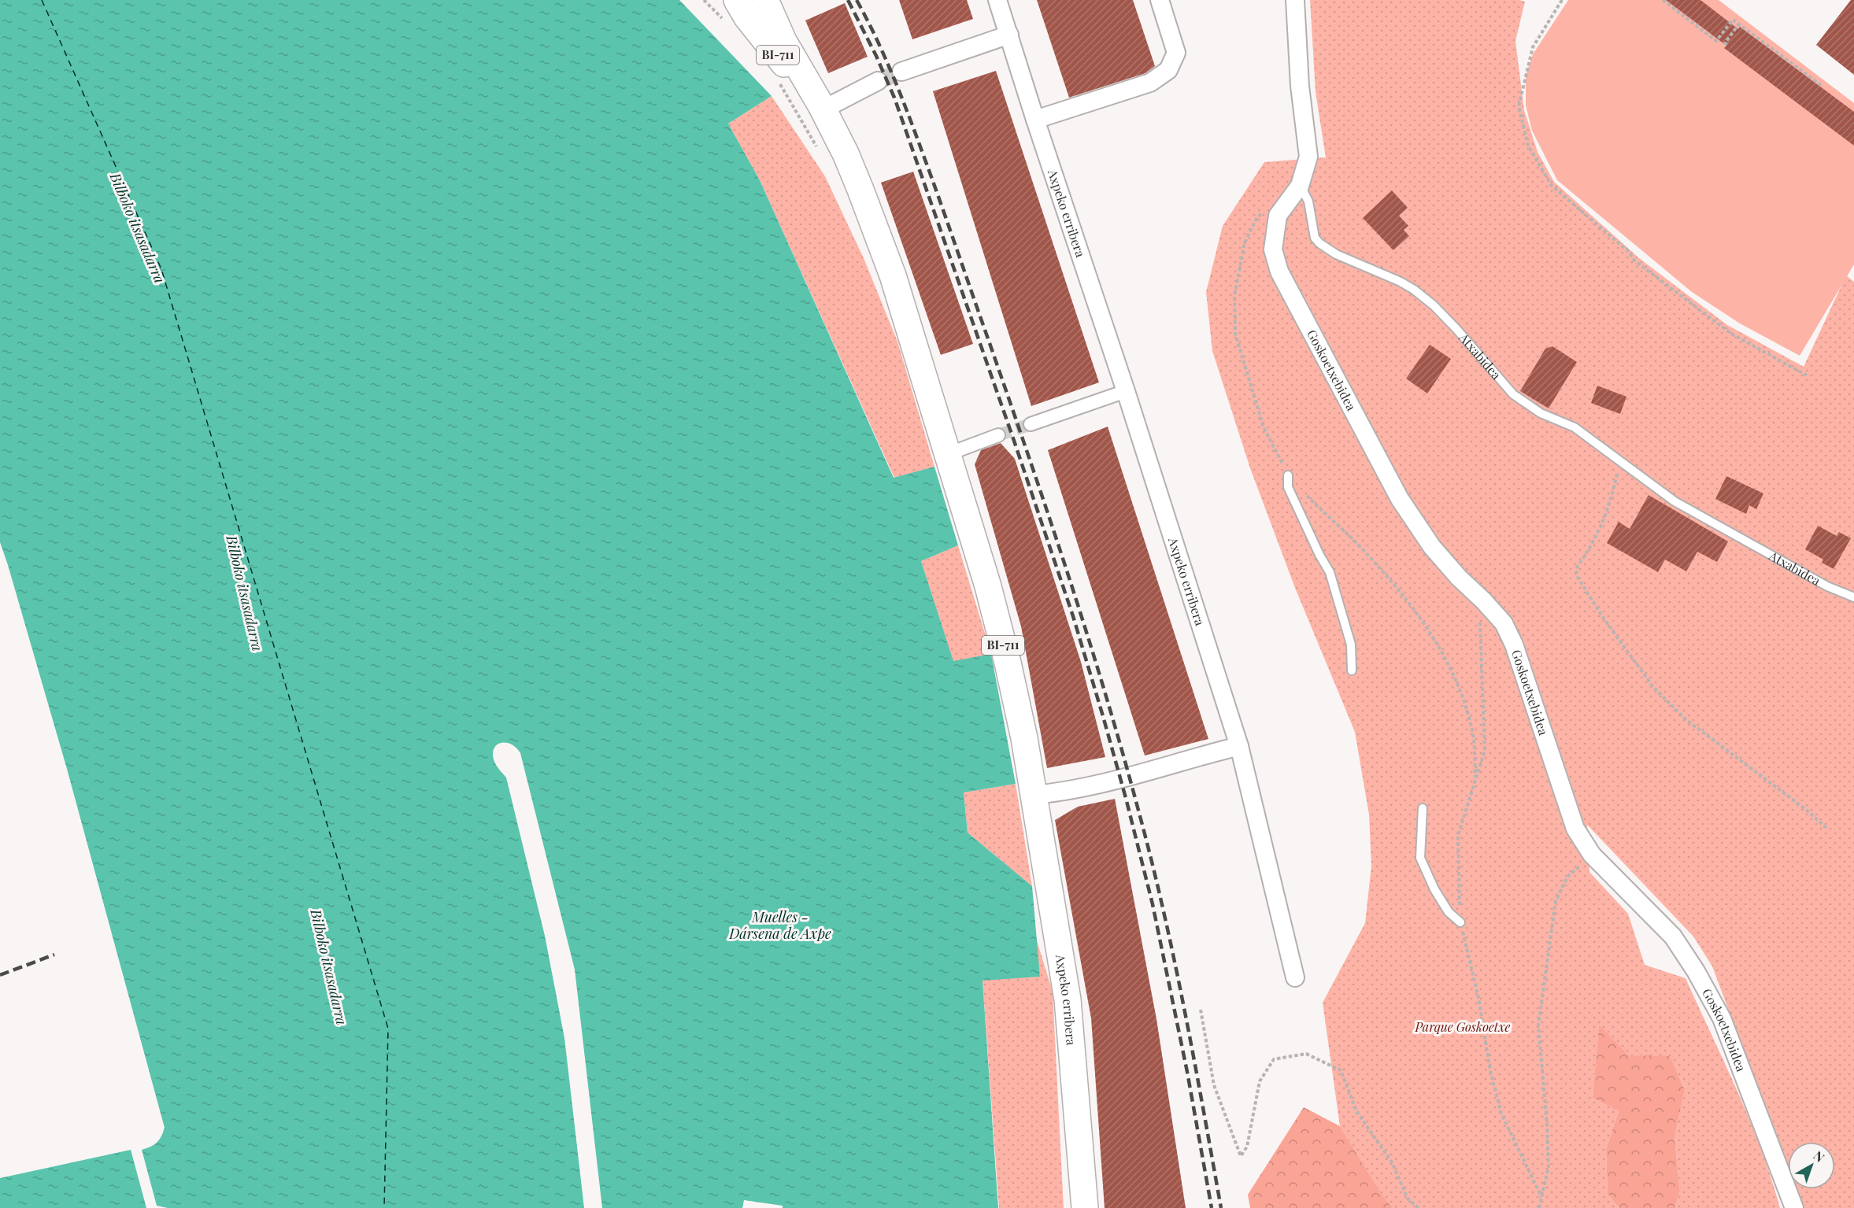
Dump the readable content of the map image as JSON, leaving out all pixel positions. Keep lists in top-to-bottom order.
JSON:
{
  "streets": {
    "main road": ["BI-711", "Axpeko erribera"],
    "street": ["Goskoetxebidea"],
    "lane": ["Atxabidea"]
  },
  "crossings": [
    ["Atxabidea", "Goskoetxebidea"]
  ],
  "water": ["Bilboko itsasadarra", "Muelles - Dársena de Axpe"],
  "parks": ["Parque Goskoetxe"],
  "north": "top right"
}
